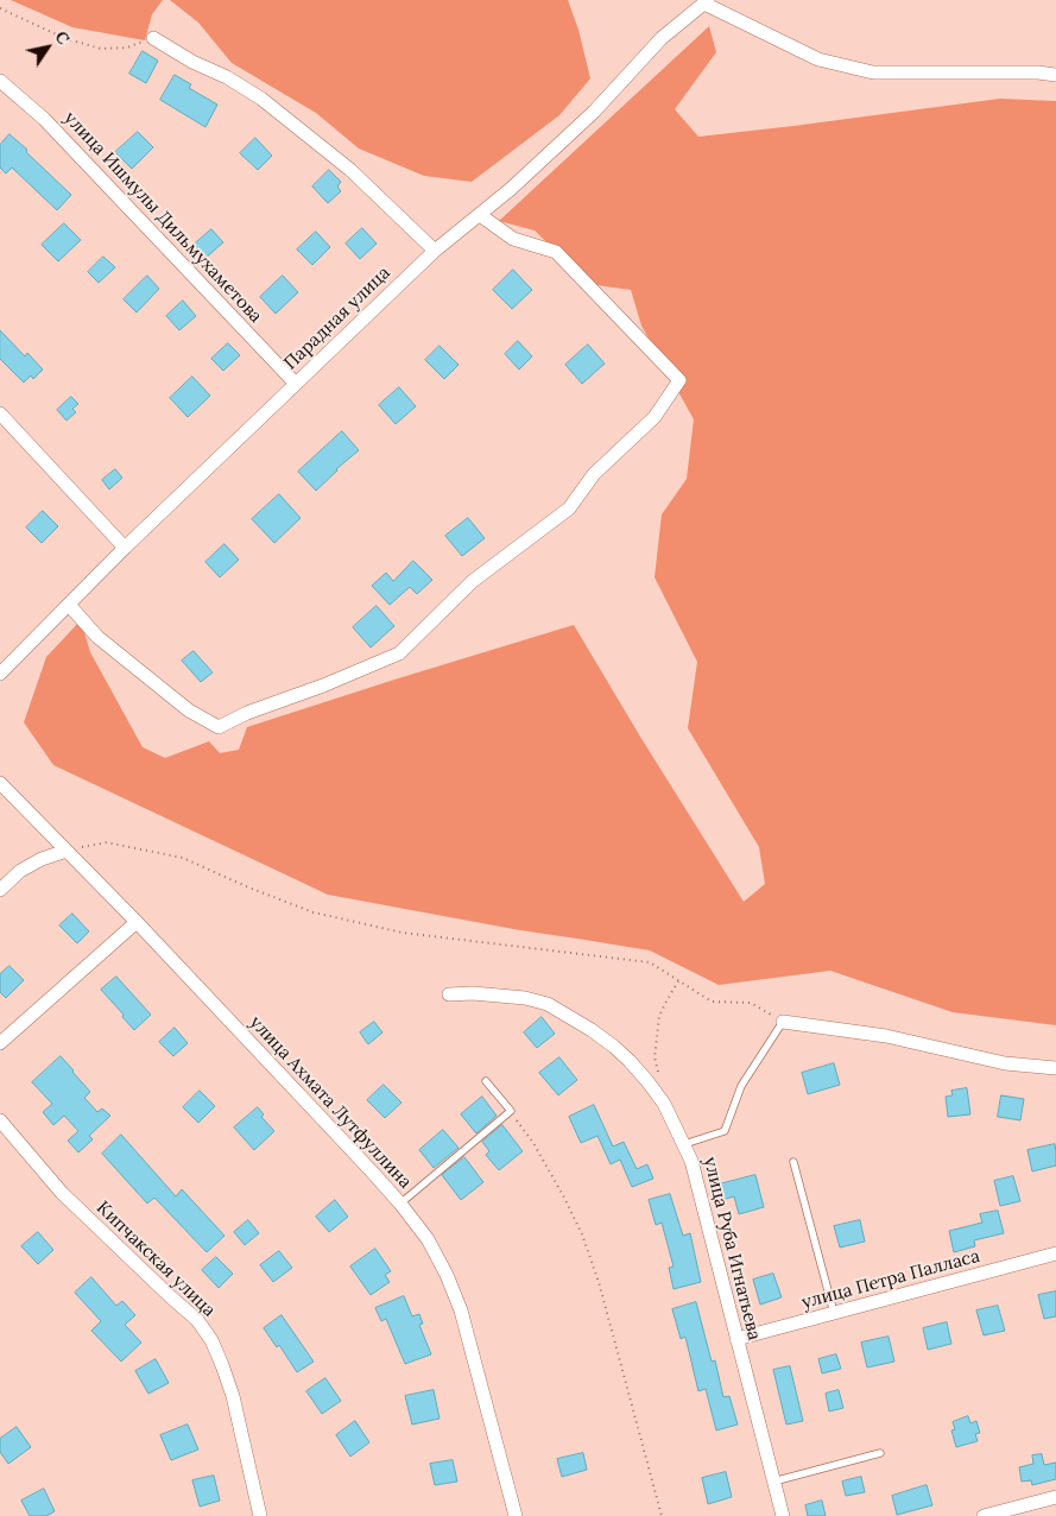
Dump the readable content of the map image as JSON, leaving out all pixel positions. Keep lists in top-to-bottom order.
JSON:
{
  "streets": {
    "street": [
      "улица Ишмулы Дильмухаметова",
      "Парадная улица",
      "улица Ахмата Лутфуллина",
      "улица Руба Игнатьева",
      "Кипчакская улица",
      "улица Петра Палласа"
    ]
  },
  "crossings": [
    ["улица Ишмулы Дильмухаметова", "Парадная улица"],
    ["улица Руба Игнатьева", "улица Петра Палласа"]
  ],
  "north": "top right"
}
